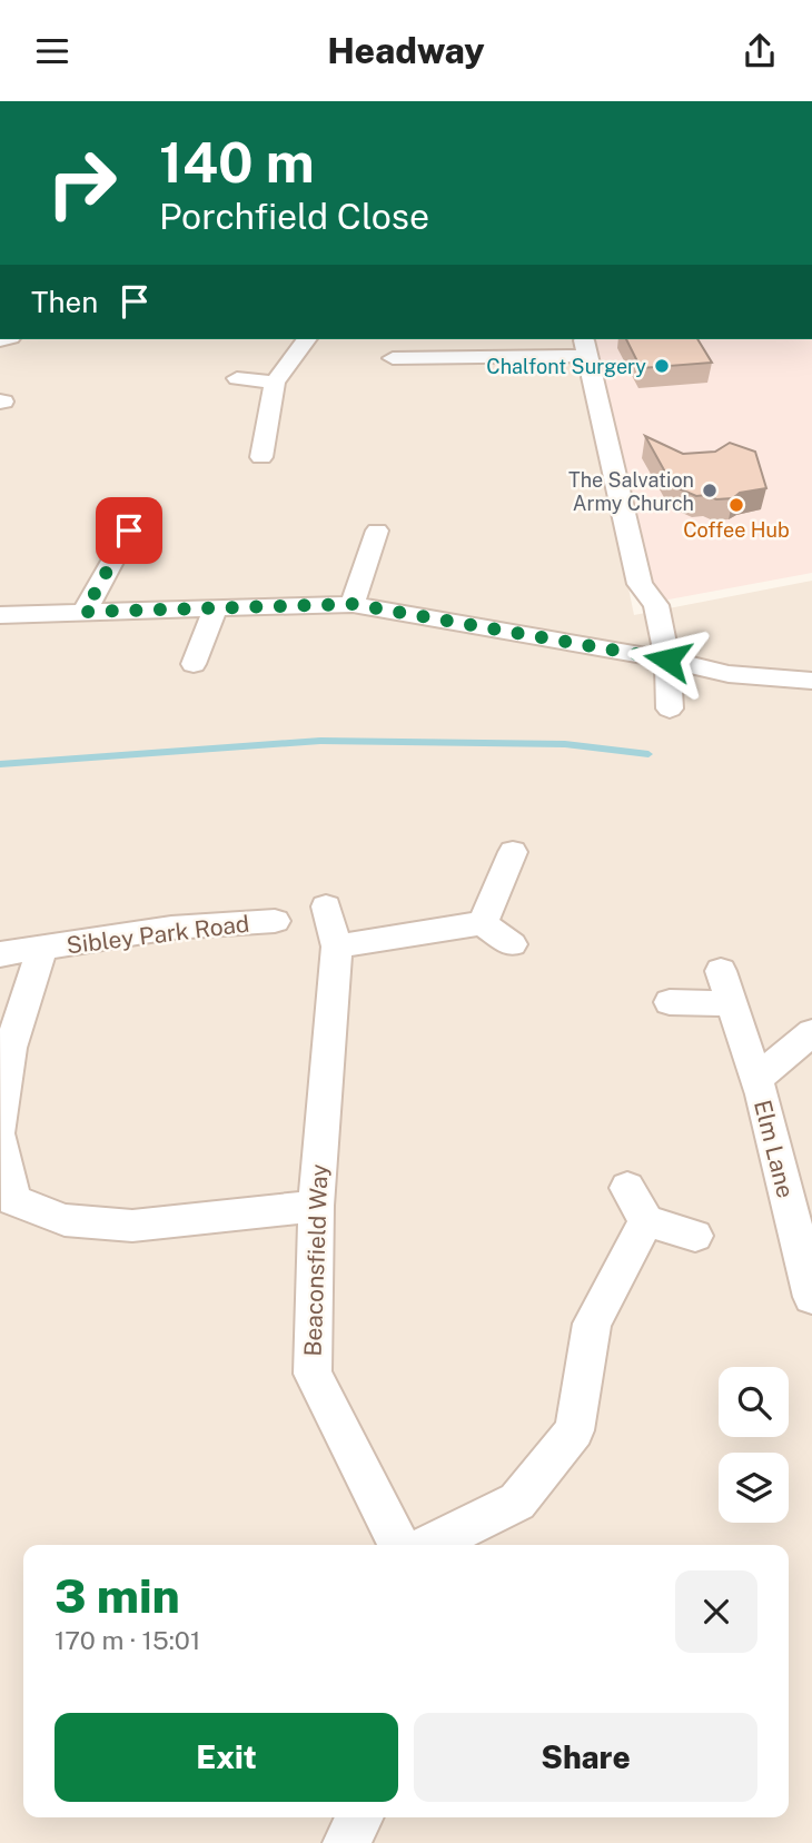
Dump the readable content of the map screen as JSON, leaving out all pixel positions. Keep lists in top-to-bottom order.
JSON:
{
  "streets": {
    "street": ["Sibley Park Road", "Elm Lane", "Beaconsfield Way"]
  },
  "places": ["Chalfont Surgery", "The Salvation Army Church", "Coffee Hub"],
  "page": {
    "header": "Headway",
    "turn": ["140 m", "Porchfield Close"],
    "then": "Then",
    "heading": ["3 min", "170 m · 15:01"],
    "buttons": ["Exit", "Share"]
  }
}
